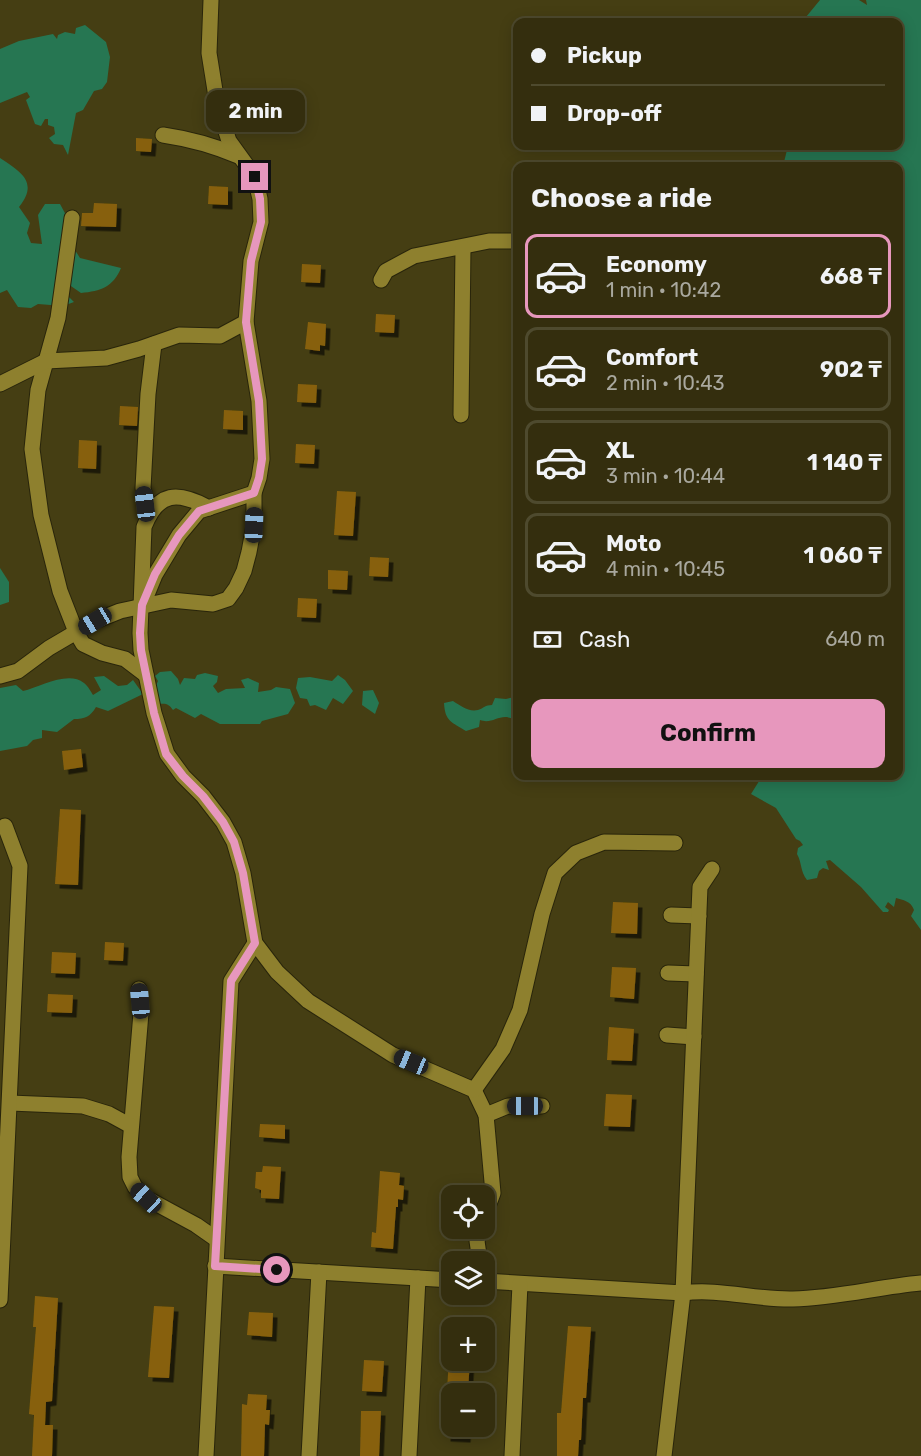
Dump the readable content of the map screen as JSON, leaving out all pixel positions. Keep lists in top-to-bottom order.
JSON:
{
  "page": {
    "banner": ["Pickup", "Drop-off"],
    "bubble": "2 min",
    "heading": "Choose a ride",
    "list": [
      {
        "name": "Economy",
        "note": "1 min · 10:42",
        "value": "668 ₸"
      },
      {
        "name": "Comfort",
        "note": "2 min · 10:43",
        "value": "902 ₸"
      },
      {
        "name": "XL",
        "note": "3 min · 10:44",
        "value": "1 140 ₸"
      },
      {
        "name": "Moto",
        "note": "4 min · 10:45",
        "value": "1 060 ₸"
      }
    ],
    "pay": ["Cash", "640 m"],
    "buttons": "Confirm",
    "map_buttons": ["+", "−"]
  }
}
